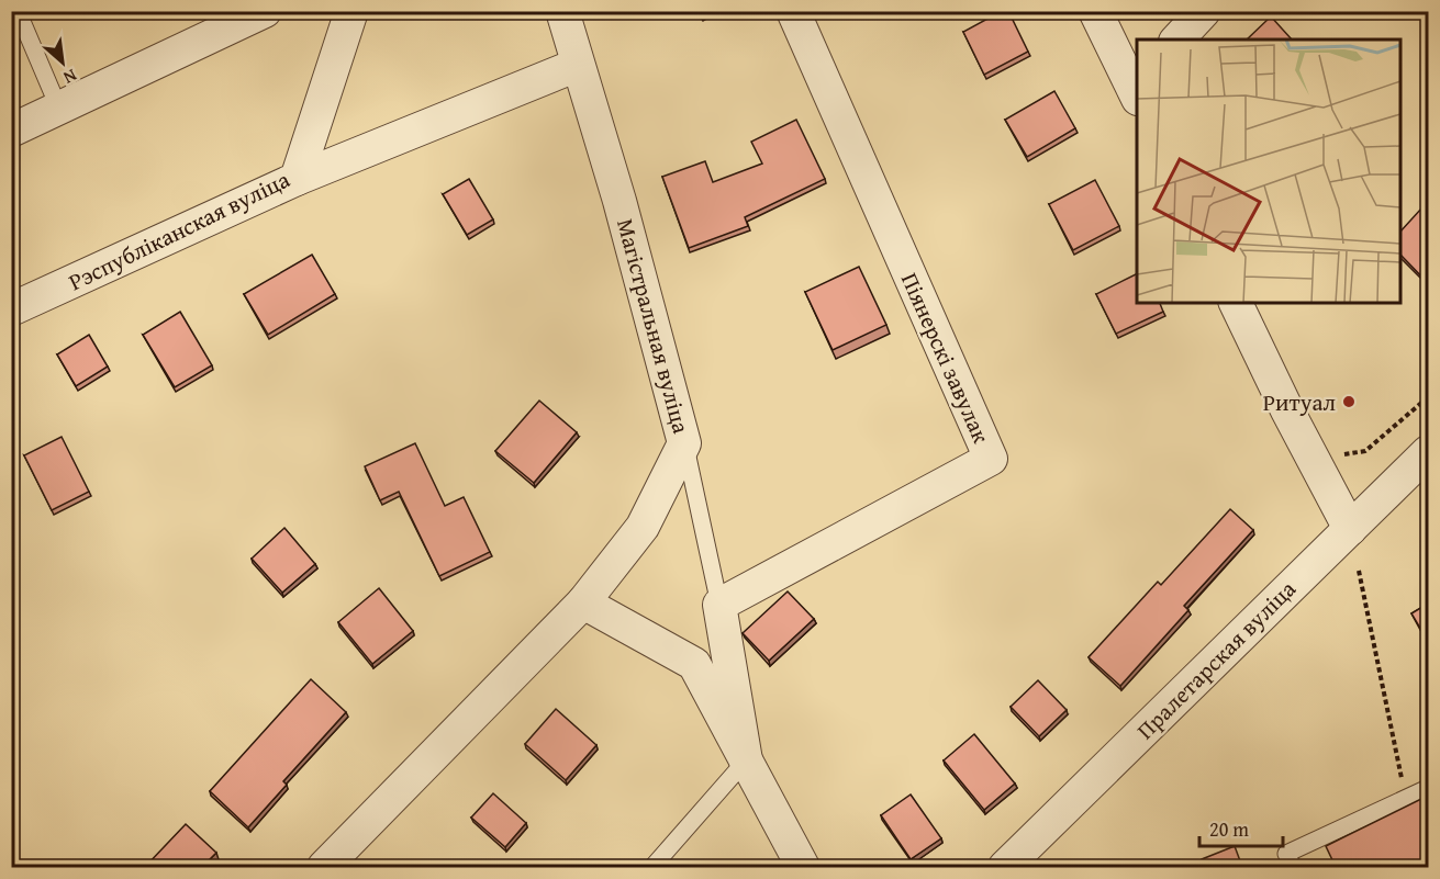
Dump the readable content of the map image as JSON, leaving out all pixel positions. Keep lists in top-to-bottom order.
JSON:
{
  "streets": {
    "street": [
      "Рэспубліканская вуліца",
      "Магістральная вуліца",
      "Піянерскі завулак",
      "Пралетарская вуліца"
    ]
  },
  "places": ["Ритуал"],
  "scale_bar": "20 m",
  "north": "bottom right"
}
